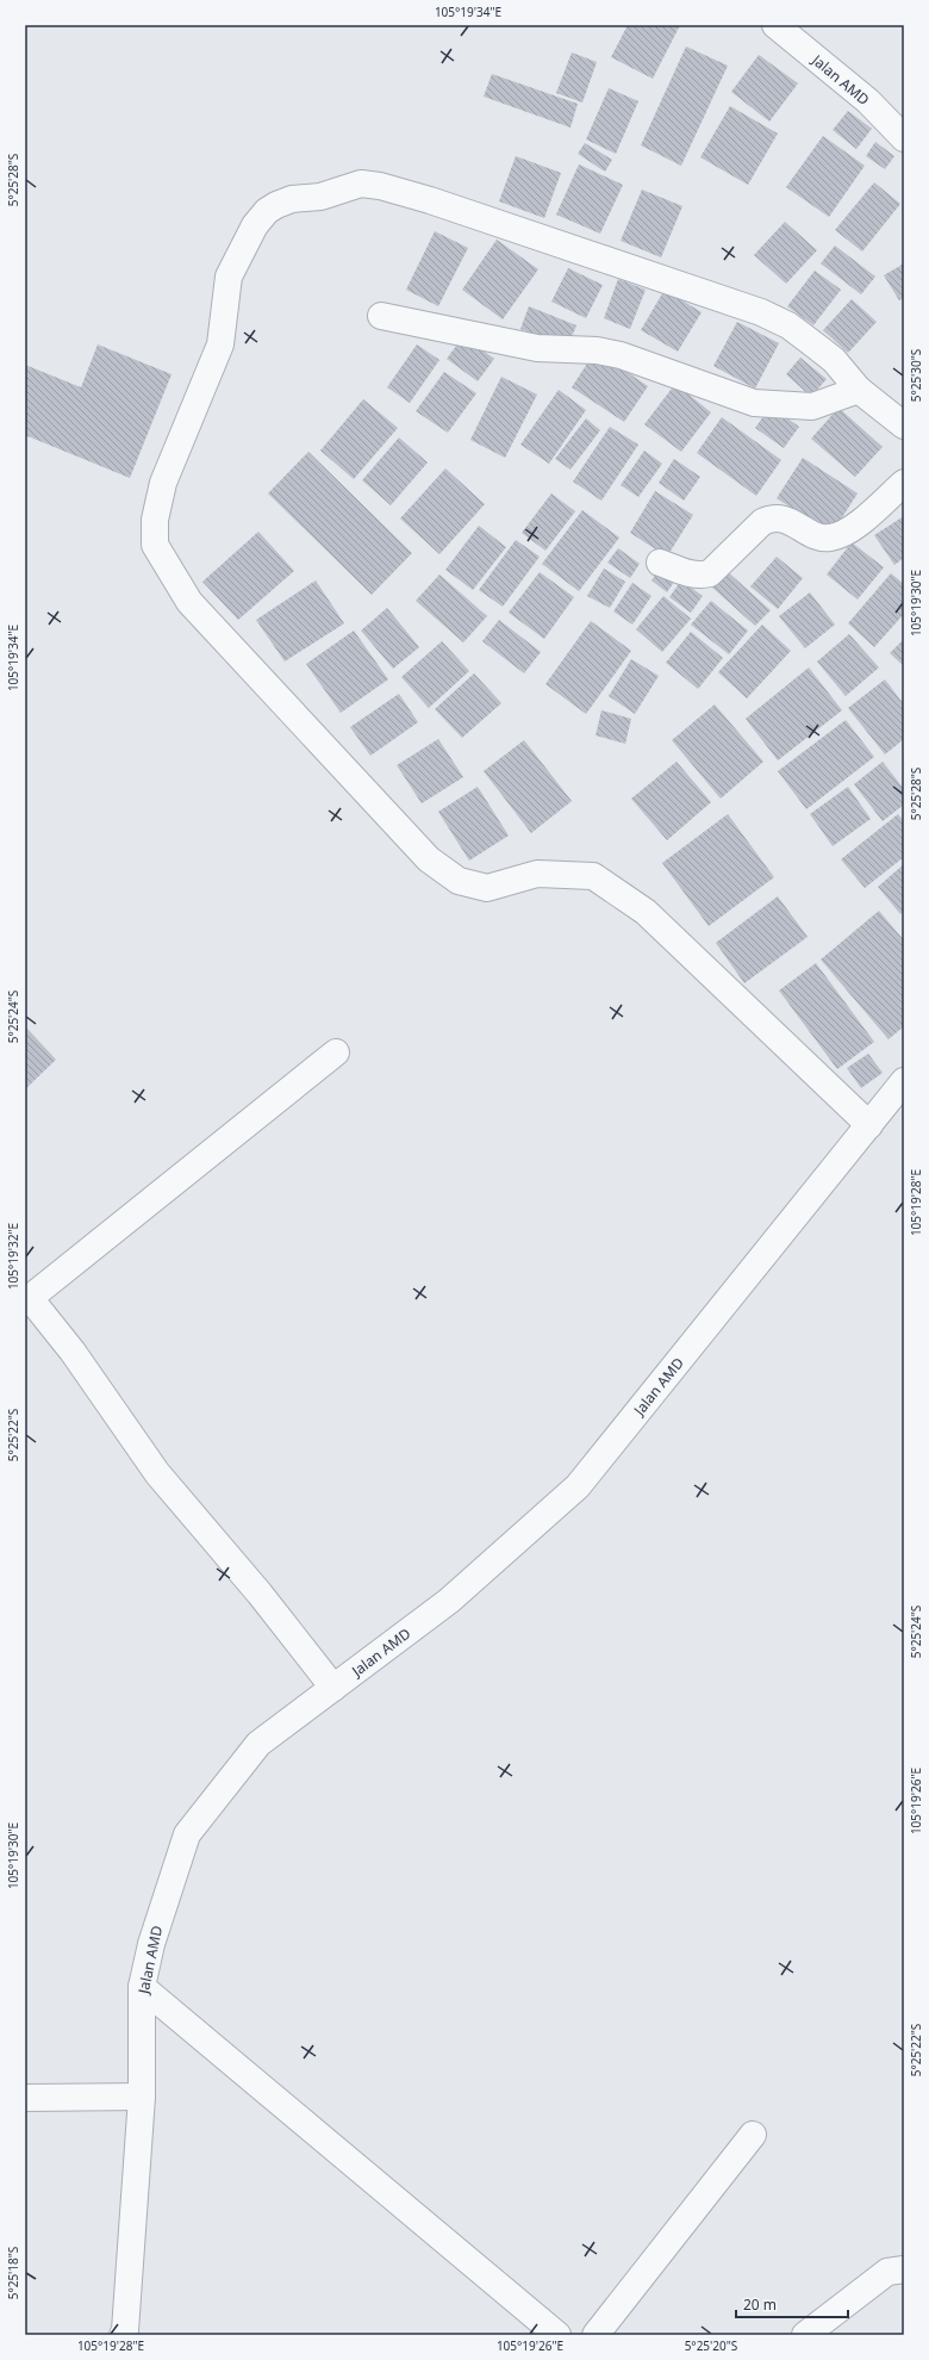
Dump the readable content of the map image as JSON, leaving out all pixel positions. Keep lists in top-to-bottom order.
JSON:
{
  "streets": {
    "street": ["Jalan AMD"]
  },
  "scale_bar": "20 m",
  "coordinates": [
    "105°19'34\"E",
    "5°25'28\"S",
    "5°25'30\"S",
    "105°19'30\"E",
    "5°25'24\"S",
    "105°19'28\"E",
    "105°19'32\"E",
    "5°25'22\"S",
    "105°19'26\"E",
    "5°25'18\"S",
    "5°25'20\"S"
  ]
}
